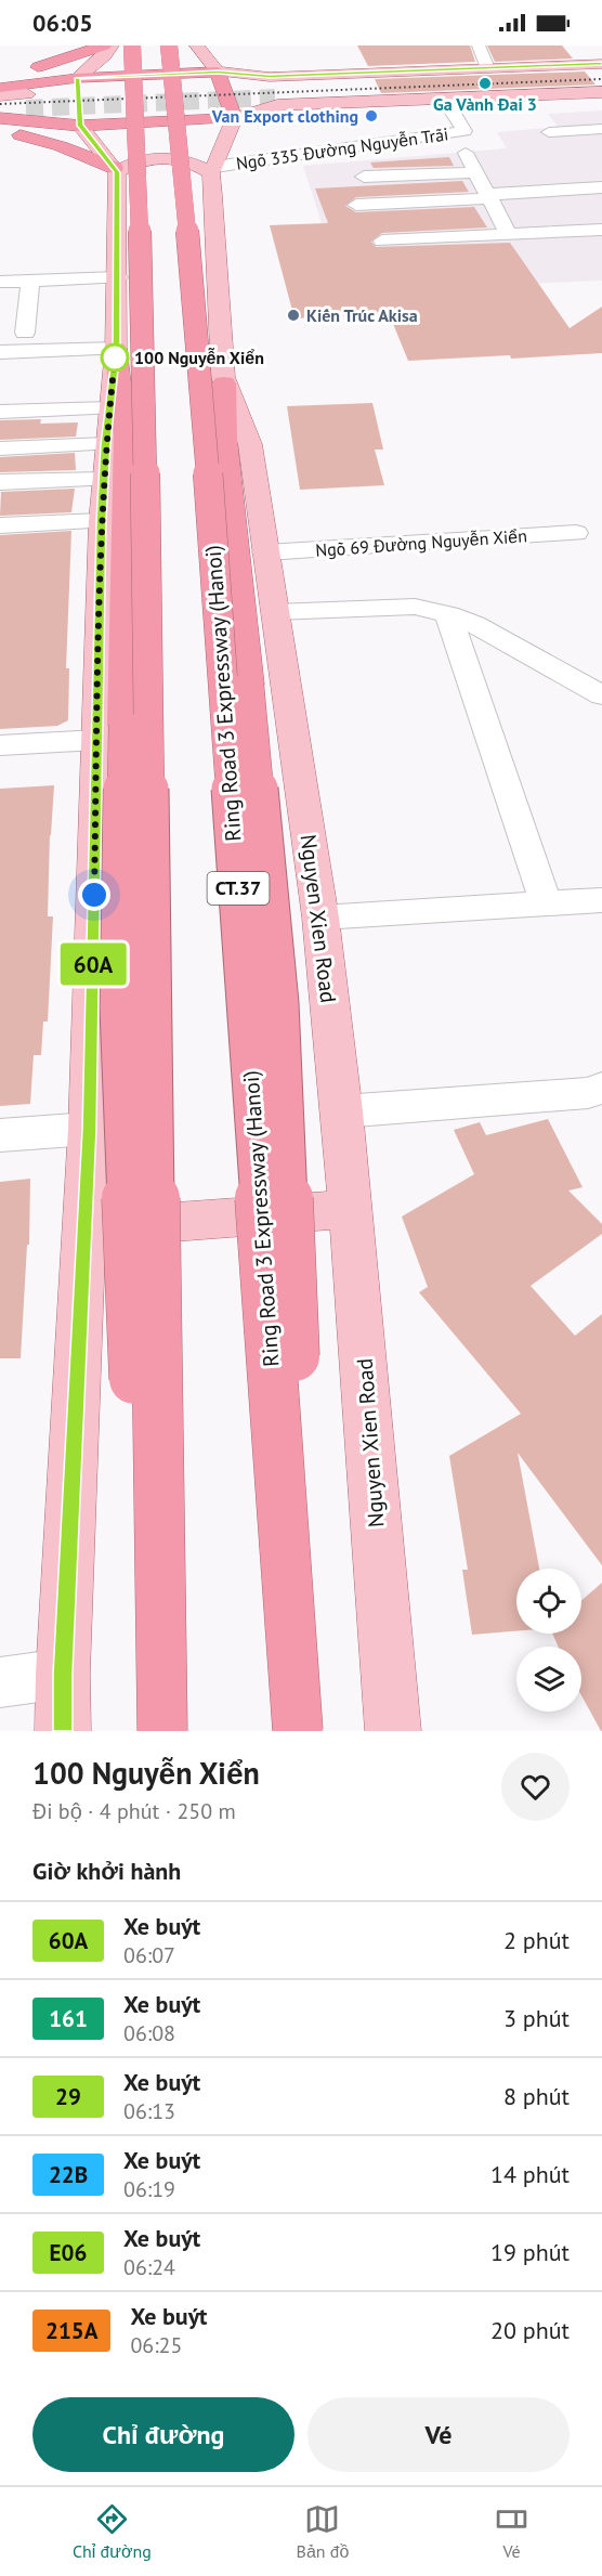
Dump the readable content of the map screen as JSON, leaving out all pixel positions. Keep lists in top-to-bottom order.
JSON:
{
  "streets": {
    "highway": ["Ring Road 3 Expressway (Hanoi)", "CT.37"],
    "main road": ["Nguyen Xien Road"],
    "street": ["Ngõ 335 Đường Nguyễn Trãi", "Ngõ 69 Đường Nguyễn Xiển"]
  },
  "crossings": [
    ["Ngõ 335 Đường Nguyễn Trãi", "Nguyen Xien Road"],
    ["Ngõ 69 Đường Nguyễn Xiển", "Nguyen Xien Road"]
  ],
  "places": [
    "Ga Vành Đai 3",
    "Van Export clothing",
    "Kiến Trúc Akisa",
    "100 Nguyễn Xiển"
  ],
  "lines": ["bus line 60A"],
  "page": {
    "status": "06:05",
    "on_map": "60A",
    "heading": [
      ["100 Nguyễn Xiển", "Đi bộ · 4 phút · 250 m"],
      "Giờ khởi hành"
    ],
    "list": [
      {
        "mark": "60A",
        "name": "Xe buýt",
        "note": "06:07",
        "value": "2 phút"
      },
      {
        "mark": "161",
        "name": "Xe buýt",
        "note": "06:08",
        "value": "3 phút"
      },
      {
        "mark": "29",
        "name": "Xe buýt",
        "note": "06:13",
        "value": "8 phút"
      },
      {
        "mark": "22B",
        "name": "Xe buýt",
        "note": "06:19",
        "value": "14 phút"
      },
      {
        "mark": "E06",
        "name": "Xe buýt",
        "note": "06:24",
        "value": "19 phút"
      },
      {
        "mark": "215A",
        "name": "Xe buýt",
        "note": "06:25",
        "value": "20 phút"
      }
    ],
    "buttons": ["Chỉ đường", "Vé"],
    "tabs": ["Chỉ đường", "Bản đồ", "Vé"]
  }
}
